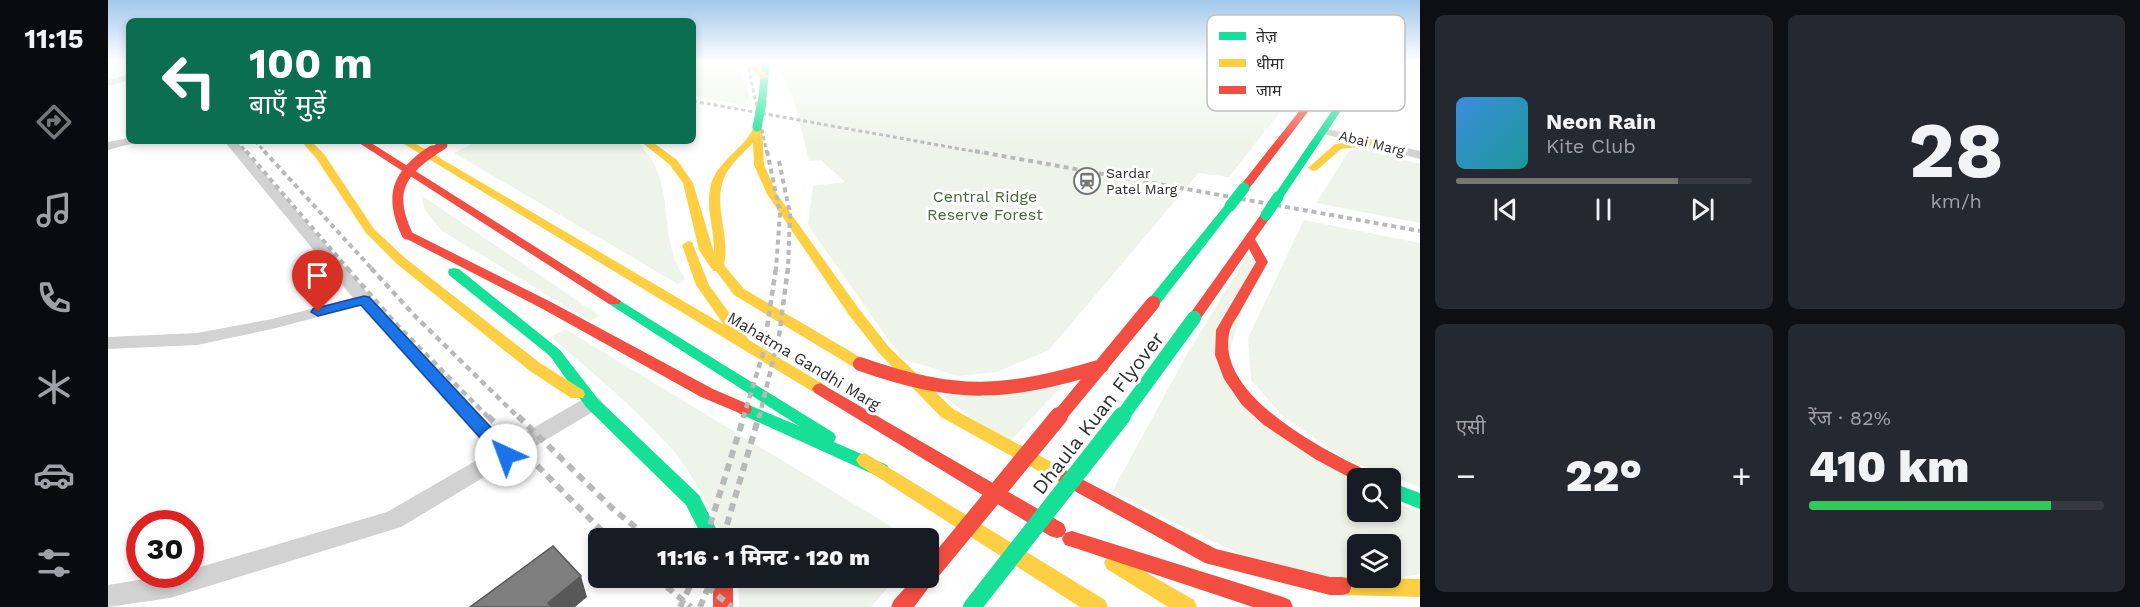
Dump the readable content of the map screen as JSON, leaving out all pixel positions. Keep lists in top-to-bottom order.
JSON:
{
  "streets": {
    "main road": ["Mahatma Gandhi Marg", "Dhaula Kuan Flyover"],
    "street": ["Abai Marg"]
  },
  "parks": ["Central Ridge Reserve Forest"],
  "places": {
    "station": ["Sardar Patel Marg"]
  },
  "legend": ["तेज़", "धीमा", "जाम"],
  "page": {
    "tabs": "11:15",
    "tile": [
      ["28", "km/h"],
      "एसी",
      ["रेंज · 82%", "410 km"]
    ],
    "turn": ["100 m", "बाएँ मुड़ें"],
    "song": ["Neon Rain", "Kite Club"],
    "heat": ["−", "22°", "+"],
    "limit": "30",
    "trip": "11:16 · 1 मिनट · 120 m"
  }
}
